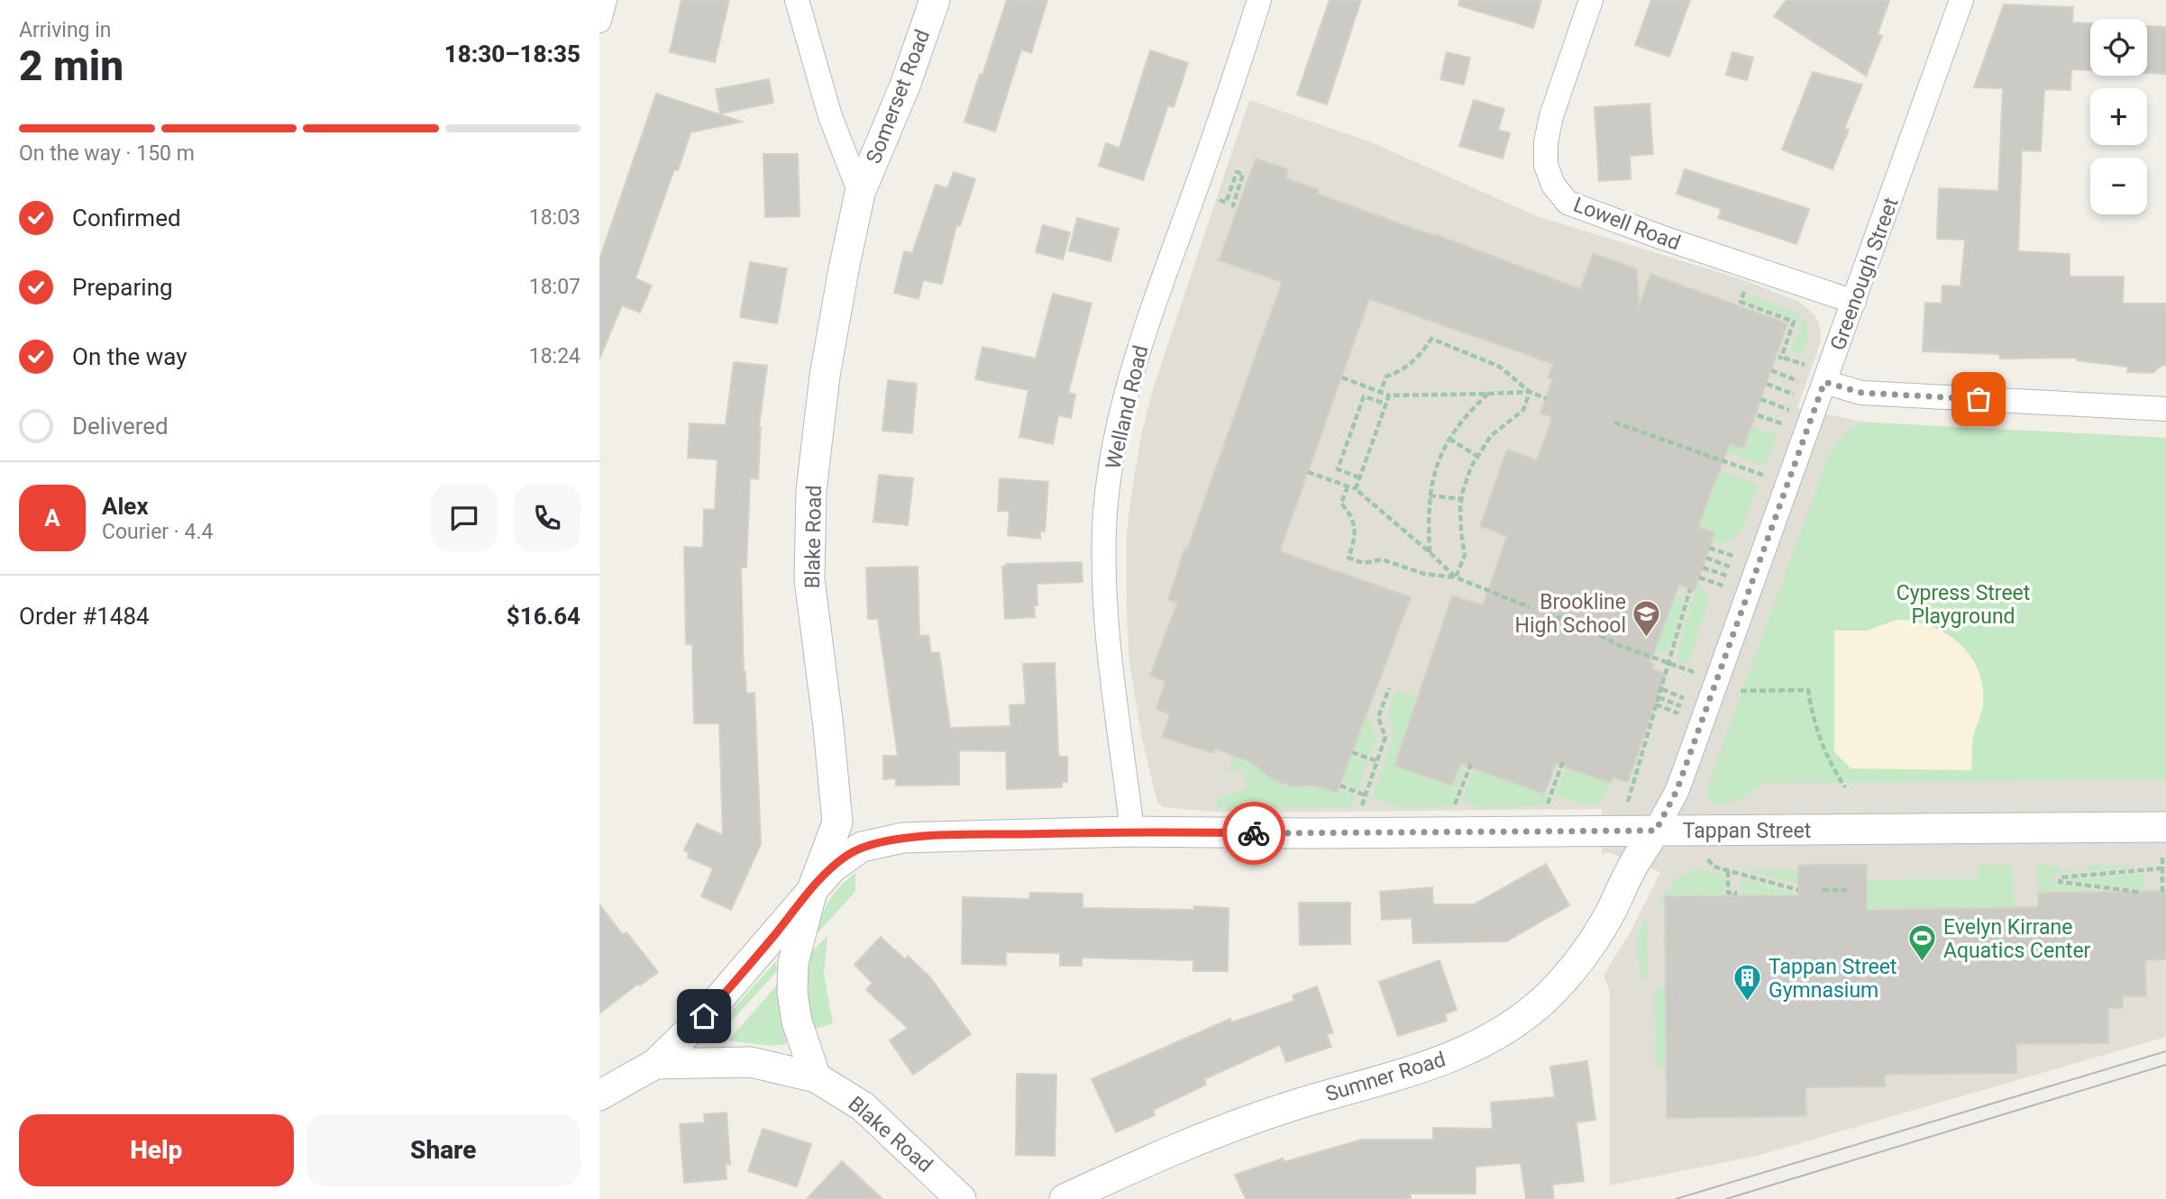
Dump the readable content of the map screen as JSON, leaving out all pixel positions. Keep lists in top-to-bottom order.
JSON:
{
  "streets": {
    "street": [
      "Somerset Road",
      "Lowell Road",
      "Greenough Street",
      "Welland Road",
      "Blake Road",
      "Tappan Street",
      "Sumner Road"
    ]
  },
  "crossings": [
    ["Somerset Road", "Blake Road"],
    ["Lowell Road", "Greenough Street"],
    ["Greenough Street", "Tappan Street"],
    ["Greenough Street", "Sumner Road"],
    ["Welland Road", "Tappan Street"],
    ["Blake Road", "Tappan Street"],
    ["Tappan Street", "Sumner Road"]
  ],
  "parks": ["Cypress Street Playground"],
  "places": {
    "school or university": ["Brookline High School"],
    "sports": ["Evelyn Kirrane Aquatics Center"],
    "building": ["Tappan Street Gymnasium"]
  },
  "page": {
    "heading": ["2 min", "Arriving in", "18:30–18:35"],
    "panel": [
      "Alex",
      "Courier · 4.4",
      "Order #1484",
      "$16.64"
    ],
    "map_buttons": ["+", "−"],
    "bar": "On the way · 150 m",
    "list": [
      ["Confirmed", "18:03"],
      ["Preparing", "18:07"],
      ["On the way", "18:24"],
      "Delivered"
    ],
    "round": "A",
    "buttons": ["Help", "Share"]
  }
}
